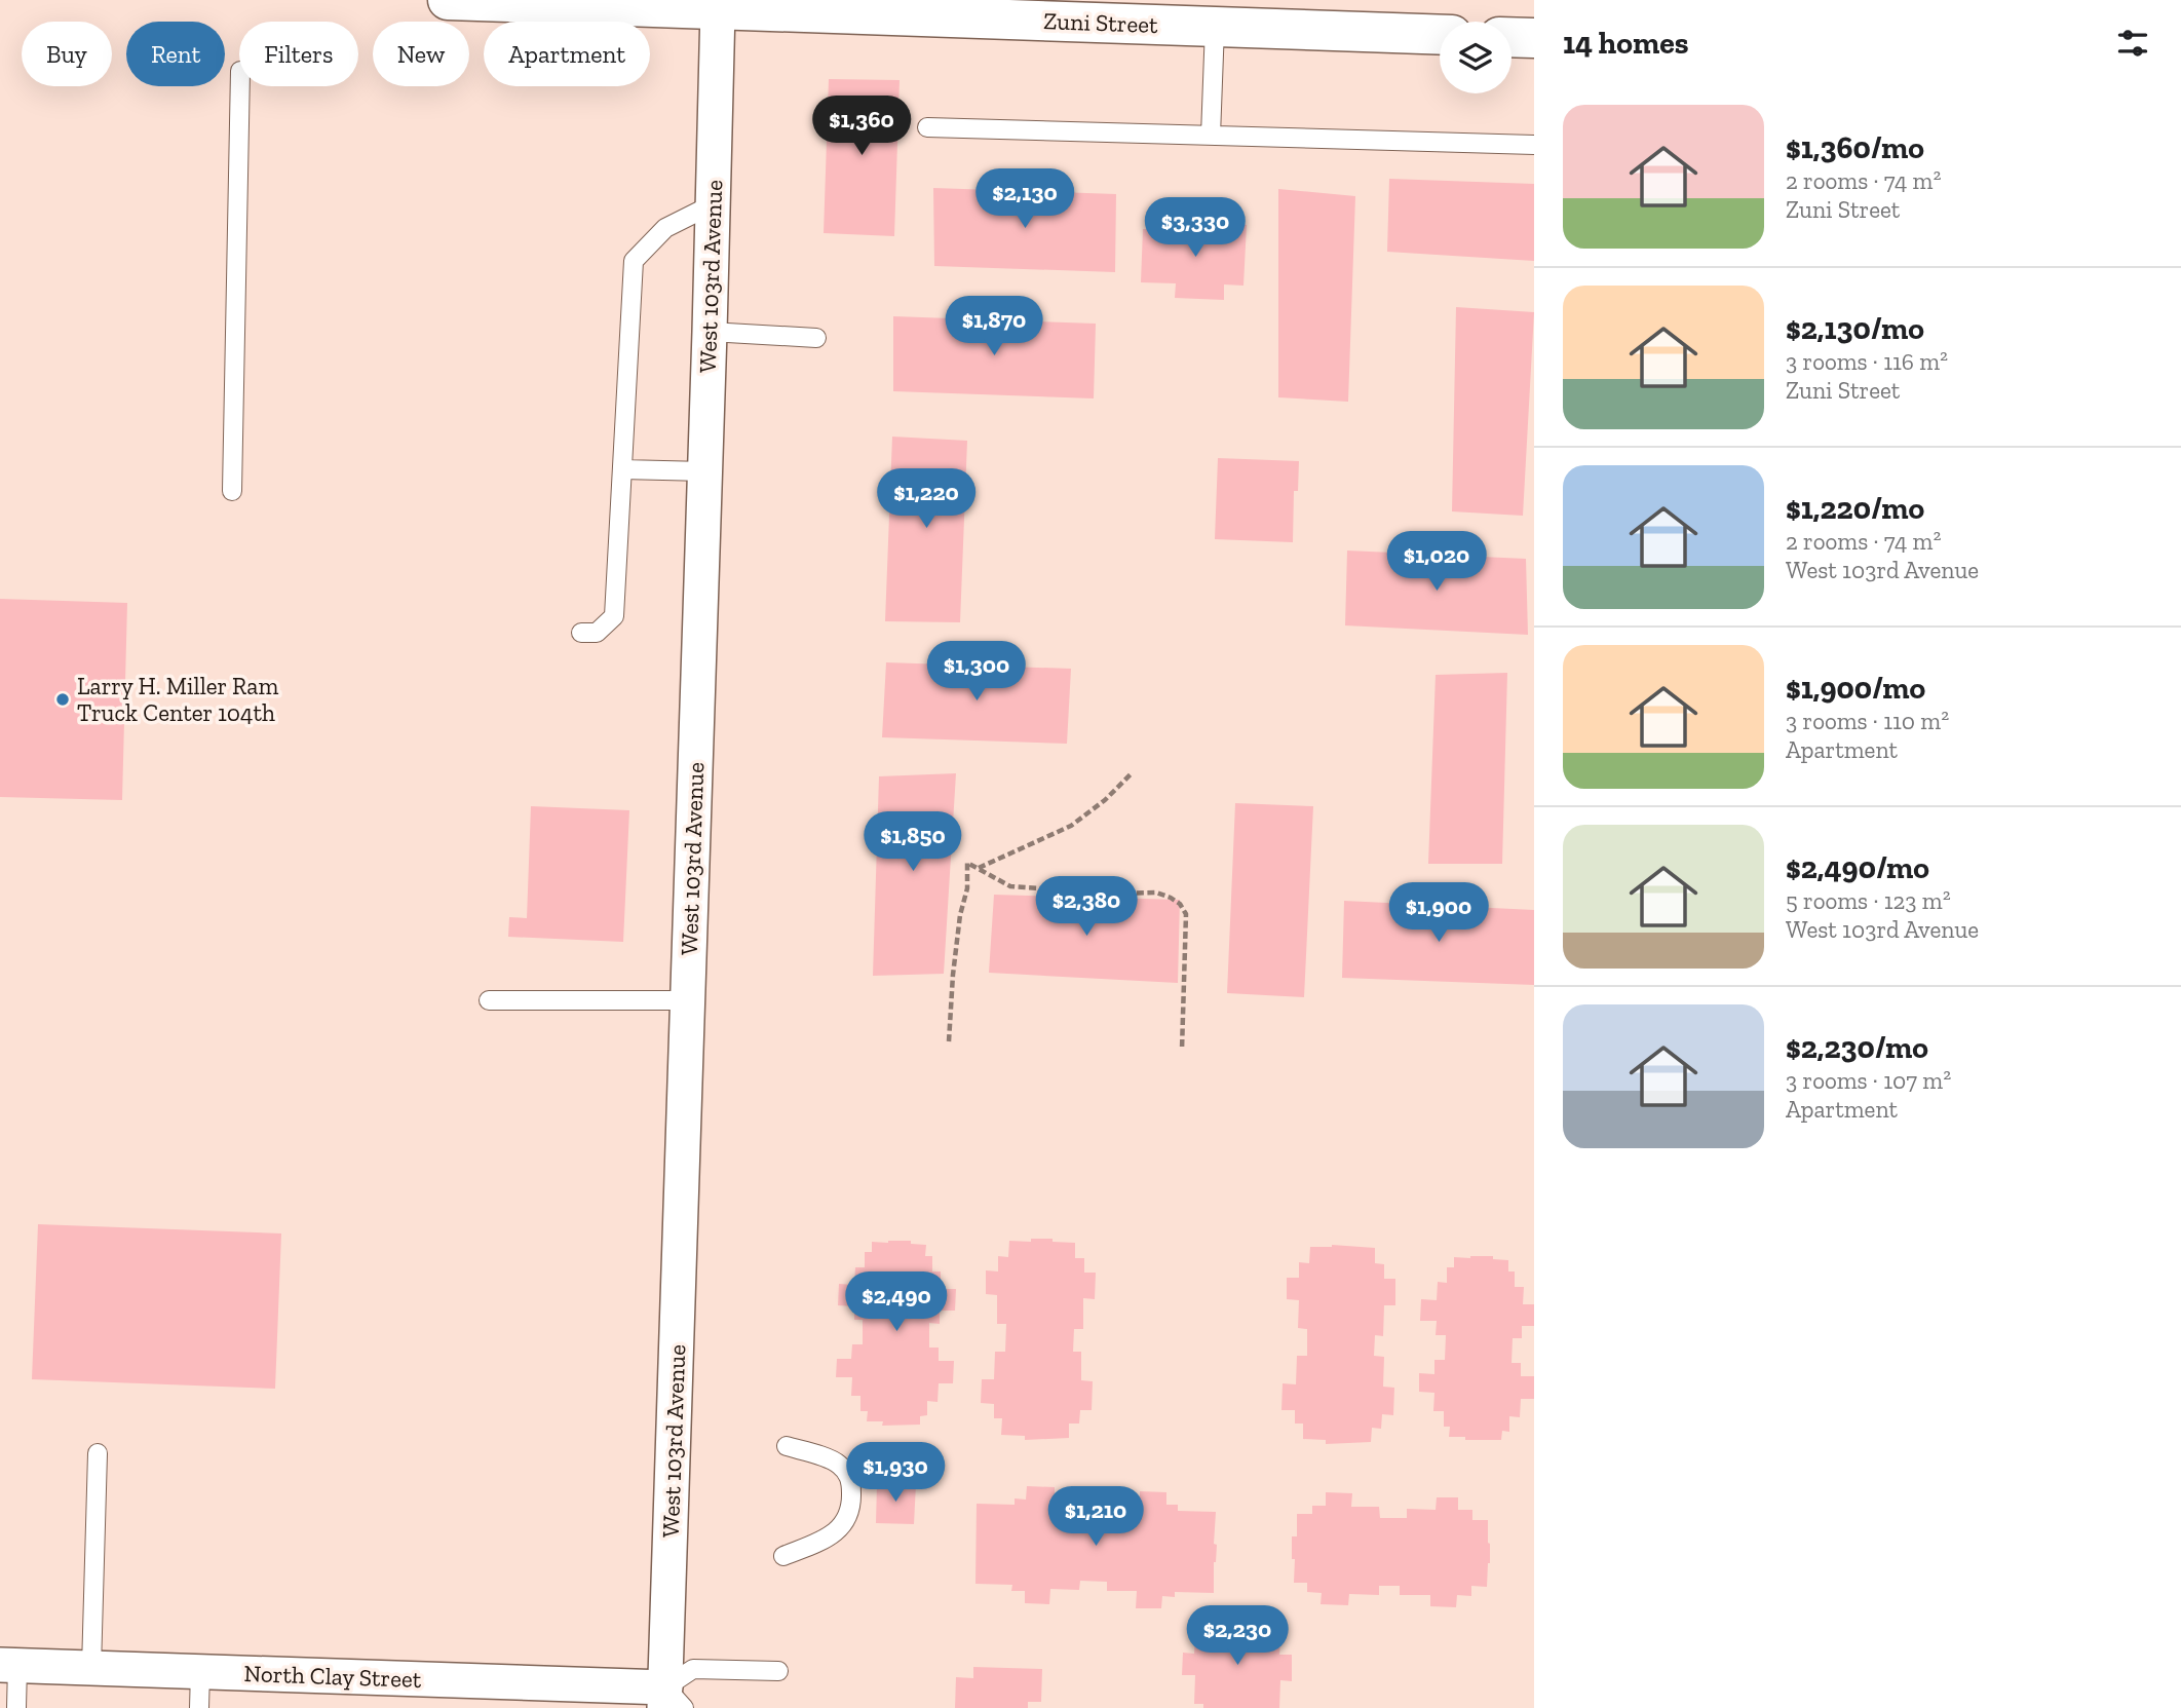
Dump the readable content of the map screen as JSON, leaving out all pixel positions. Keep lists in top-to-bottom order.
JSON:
{
  "streets": {
    "street": ["Zuni Street", "West 103rd Avenue", "North Clay Street"]
  },
  "crossings": [
    ["Zuni Street", "West 103rd Avenue"],
    ["West 103rd Avenue", "North Clay Street"]
  ],
  "places": ["Larry H. Miller Ram Truck Center 104th"],
  "page": {
    "heading": "14 homes",
    "chip": [
      "Buy",
      "Rent",
      "Filters",
      "New",
      "Apartment"
    ],
    "list": [
      {
        "name": "$1,360/mo",
        "note": "2 rooms · 74 m² · Zuni Street"
      },
      {
        "name": "$2,130/mo",
        "note": "3 rooms · 116 m² · Zuni Street"
      },
      {
        "name": "$1,220/mo",
        "note": "2 rooms · 74 m² · West 103rd Avenue"
      },
      {
        "name": "$1,900/mo",
        "note": "3 rooms · 110 m² · Apartment"
      },
      {
        "name": "$2,490/mo",
        "note": "5 rooms · 123 m² · West 103rd Avenue"
      },
      {
        "name": "$2,230/mo",
        "note": "3 rooms · 107 m² · Apartment"
      }
    ],
    "price": [
      "$1,360",
      "$2,130",
      "$3,330",
      "$1,870",
      "$1,220",
      "$1,020",
      "$1,300",
      "$1,850",
      "$2,380",
      "$1,900",
      "$2,490",
      "$1,930",
      "$1,210",
      "$2,230"
    ]
  }
}
